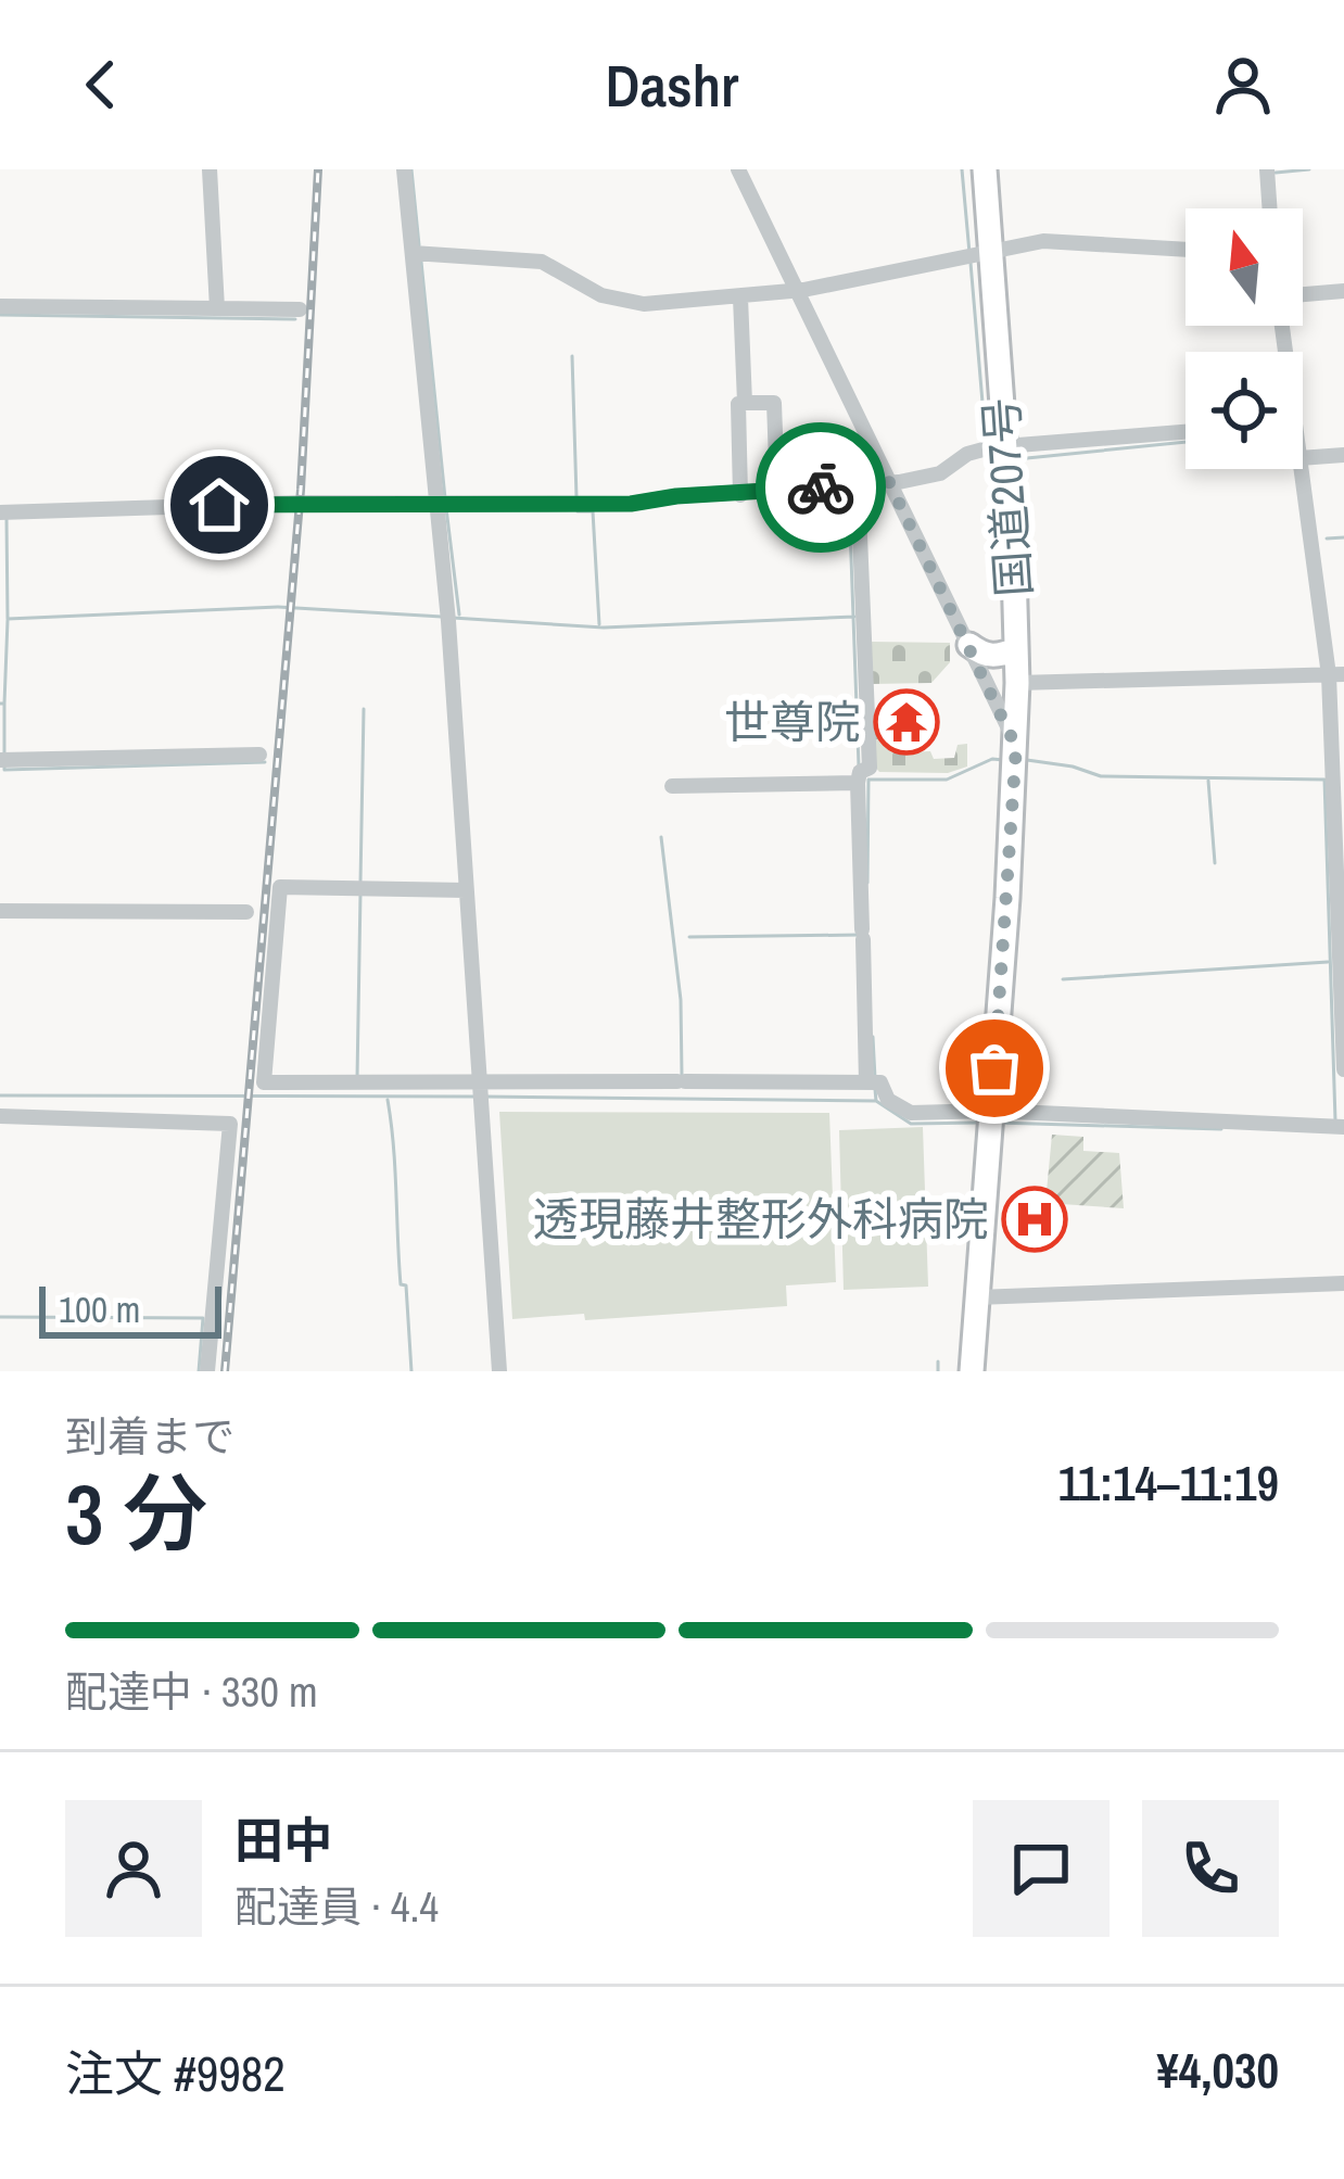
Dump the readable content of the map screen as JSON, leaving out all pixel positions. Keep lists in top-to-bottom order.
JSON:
{
  "streets": {
    "highway": ["国道207号"]
  },
  "places": {
    "temple": ["世尊院"],
    "hospital": ["透現藤井整形外科病院"]
  },
  "scale_bar": "100 m",
  "north": "top",
  "page": {
    "header": "Dashr",
    "scale": "100 m",
    "heading": ["3 分", "到着まで", "11:14–11:19"],
    "panel": [
      "田中",
      "配達員 · 4.4",
      "注文 #9982",
      "¥4,030"
    ],
    "bar": "配達中 · 330 m"
  }
}
